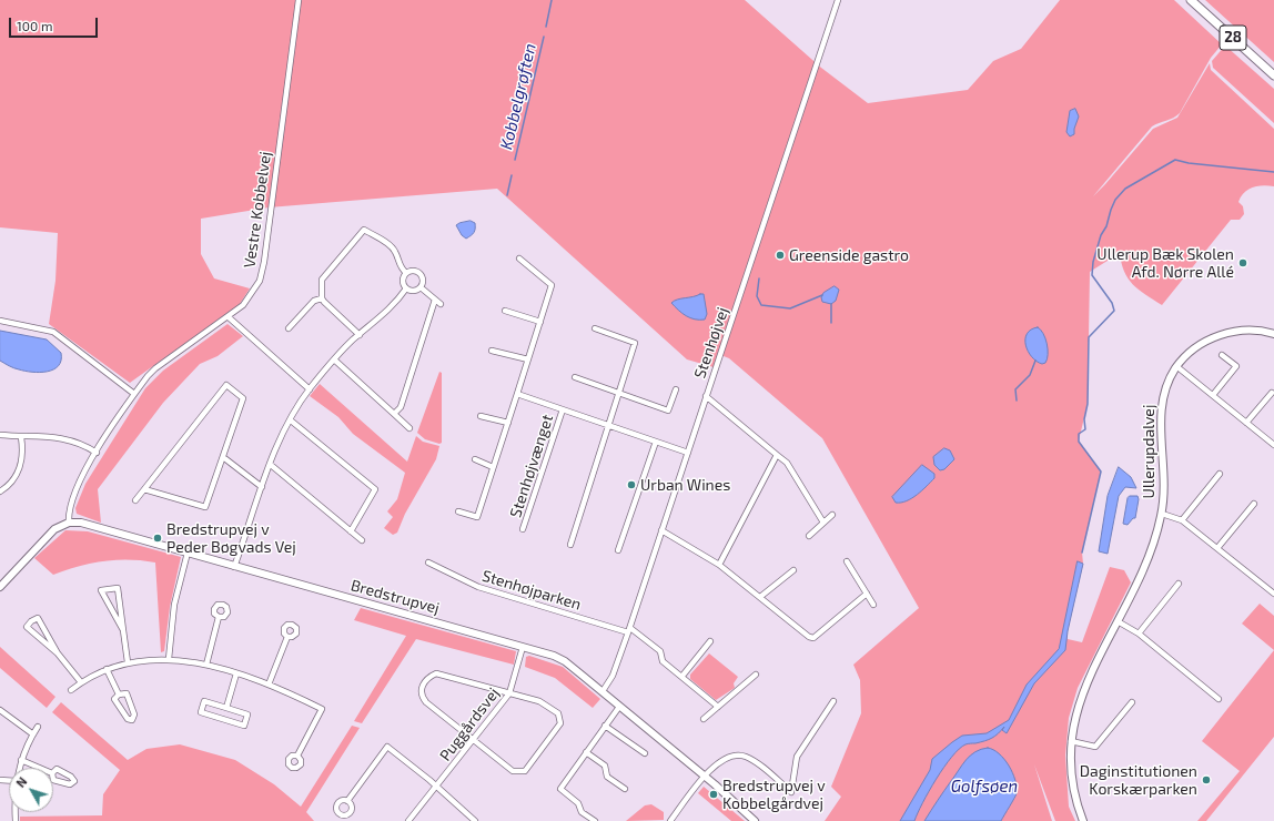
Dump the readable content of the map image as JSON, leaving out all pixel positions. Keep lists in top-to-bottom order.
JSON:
{
  "streets": {
    "main road": ["28"],
    "street": [
      "Vestre Kobbelvej",
      "Stenhøjvej",
      "Ullerupdalvej",
      "Stenhøjvænget",
      "Stenhøjparken",
      "Bredstrupvej",
      "Puggårdsvej"
    ]
  },
  "crossings": [
    ["Vestre Kobbelvej", "Bredstrupvej"],
    ["Stenhøjvej", "Stenhøjvænget"],
    ["Stenhøjvej", "Stenhøjparken"],
    ["Stenhøjvej", "Bredstrupvej"],
    ["Bredstrupvej", "Puggårdsvej"]
  ],
  "water": ["Kobbelgrøften", "Golfsøen"],
  "places": [
    "Greenside gastro",
    "Ullerup Bæk Skolen Afd. Nørre Allé",
    "Urban Wines",
    "Bredstrupvej v Peder Bøgvads Vej",
    "Daginstitutionen Korskærparken",
    "Bredstrupvej v Kobbelgårdvej"
  ],
  "scale_bar": "100 m",
  "north": "top left"
}
